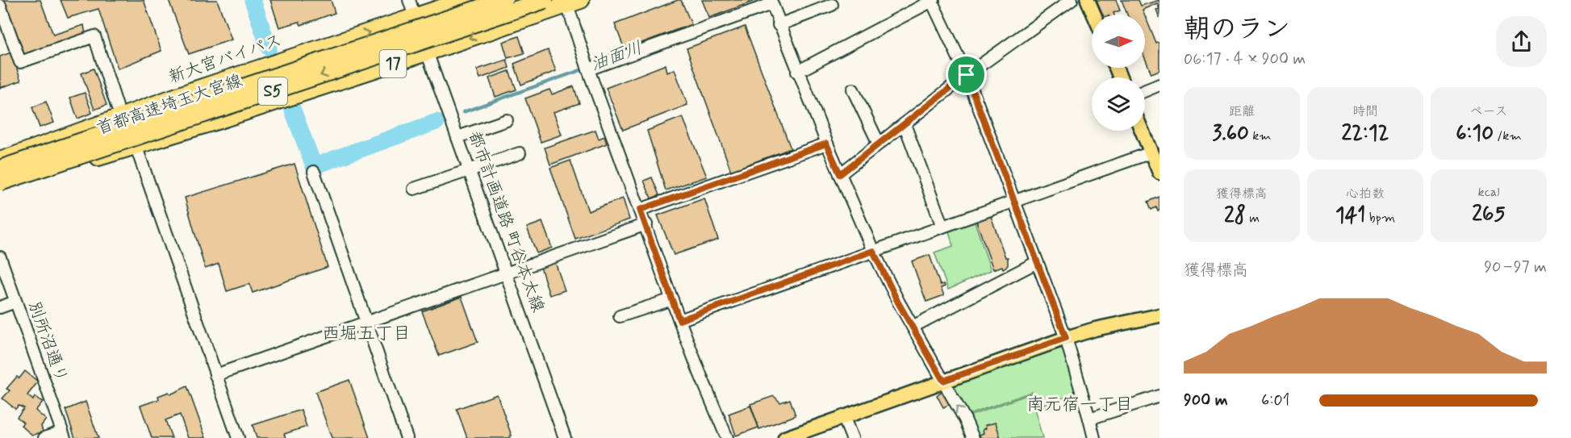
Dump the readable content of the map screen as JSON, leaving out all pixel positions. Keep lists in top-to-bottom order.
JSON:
{
  "streets": {
    "highway": [
      "新大宮バイパス",
      "17",
      "S5",
      "首都高速埼玉大宮線"
    ],
    "street": ["都市計画道路 町谷本太線", "別所沼通り"]
  },
  "crossings": [
    ["新大宮バイパス", "都市計画道路 町谷本太線"],
    ["17", "都市計画道路 町谷本太線"]
  ],
  "districts": ["西堀五丁目", "南元宿一丁目"],
  "water": ["油面川"],
  "north": "right",
  "page": {
    "heading": ["朝のラン", "06:17 · 4 × 900 m"],
    "stats": [
      ["距離", "3.60 km"],
      ["時間", "22:12"],
      ["ペース", "6:10 /km"],
      ["獲得標高", "28 m"],
      ["心拍数", "141 bpm"],
      ["kcal", "265"]
    ],
    "chart": ["獲得標高", "90–97 m"],
    "list": [
      {
        "name": "900 m",
        "note": "6:01"
      }
    ]
  }
}
